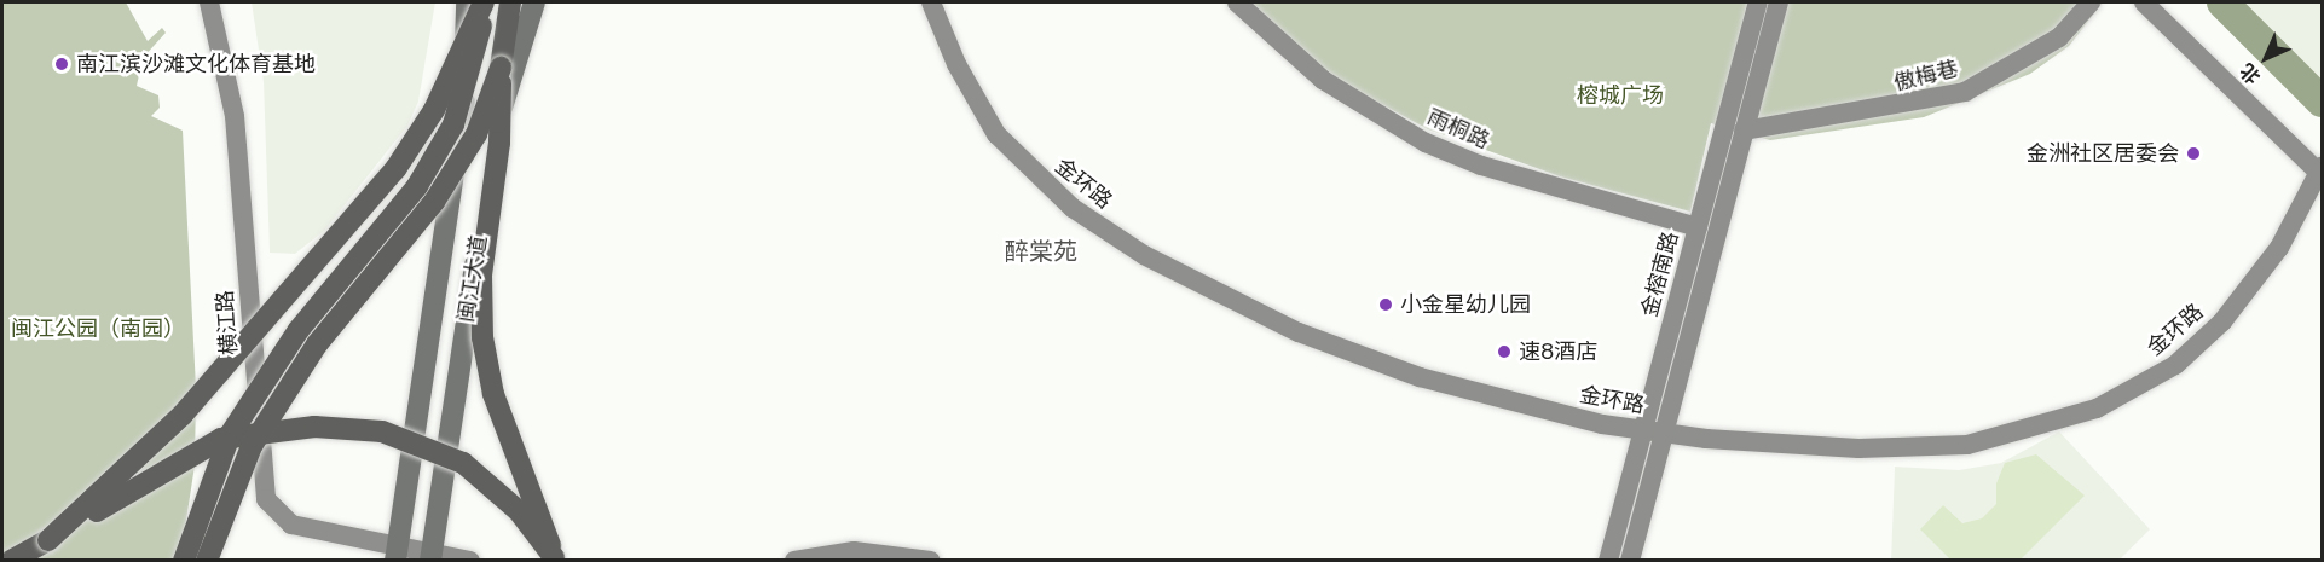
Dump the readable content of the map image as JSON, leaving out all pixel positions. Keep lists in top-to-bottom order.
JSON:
{
  "streets": {
    "main road": ["闽江大道"],
    "street": [
      "傲梅巷",
      "雨桐路",
      "金环路",
      "金榕南路",
      "横江路"
    ]
  },
  "crossings": [
    ["傲梅巷", "金榕南路"],
    ["雨桐路", "金榕南路"],
    ["金环路", "金榕南路"],
    ["闽江大道", "横江路"]
  ],
  "districts": ["醉棠苑"],
  "parks": ["榕城广场", "闽江公园（南园）"],
  "places": [
    "南江滨沙滩文化体育基地",
    "金洲社区居委会",
    "小金星幼儿园",
    "速8酒店"
  ],
  "north": "bottom left"
}
